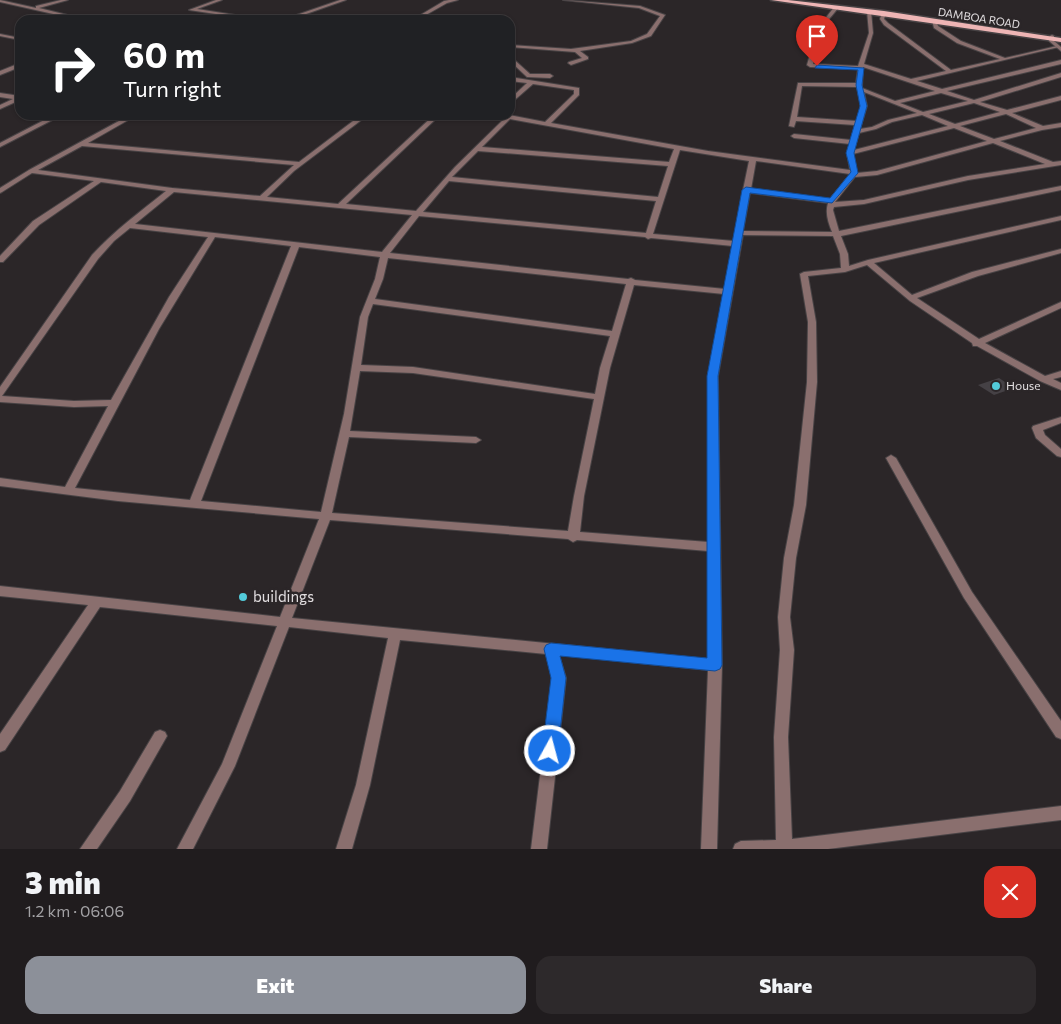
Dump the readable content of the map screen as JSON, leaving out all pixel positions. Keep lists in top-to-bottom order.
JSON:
{
  "streets": {
    "main road": ["DAMBOA ROAD"]
  },
  "places": ["House", "buildings"],
  "page": {
    "turn": ["60 m", "Turn right"],
    "heading": ["3 min", "1.2 km · 06:06"],
    "buttons": ["Exit", "Share"]
  }
}
